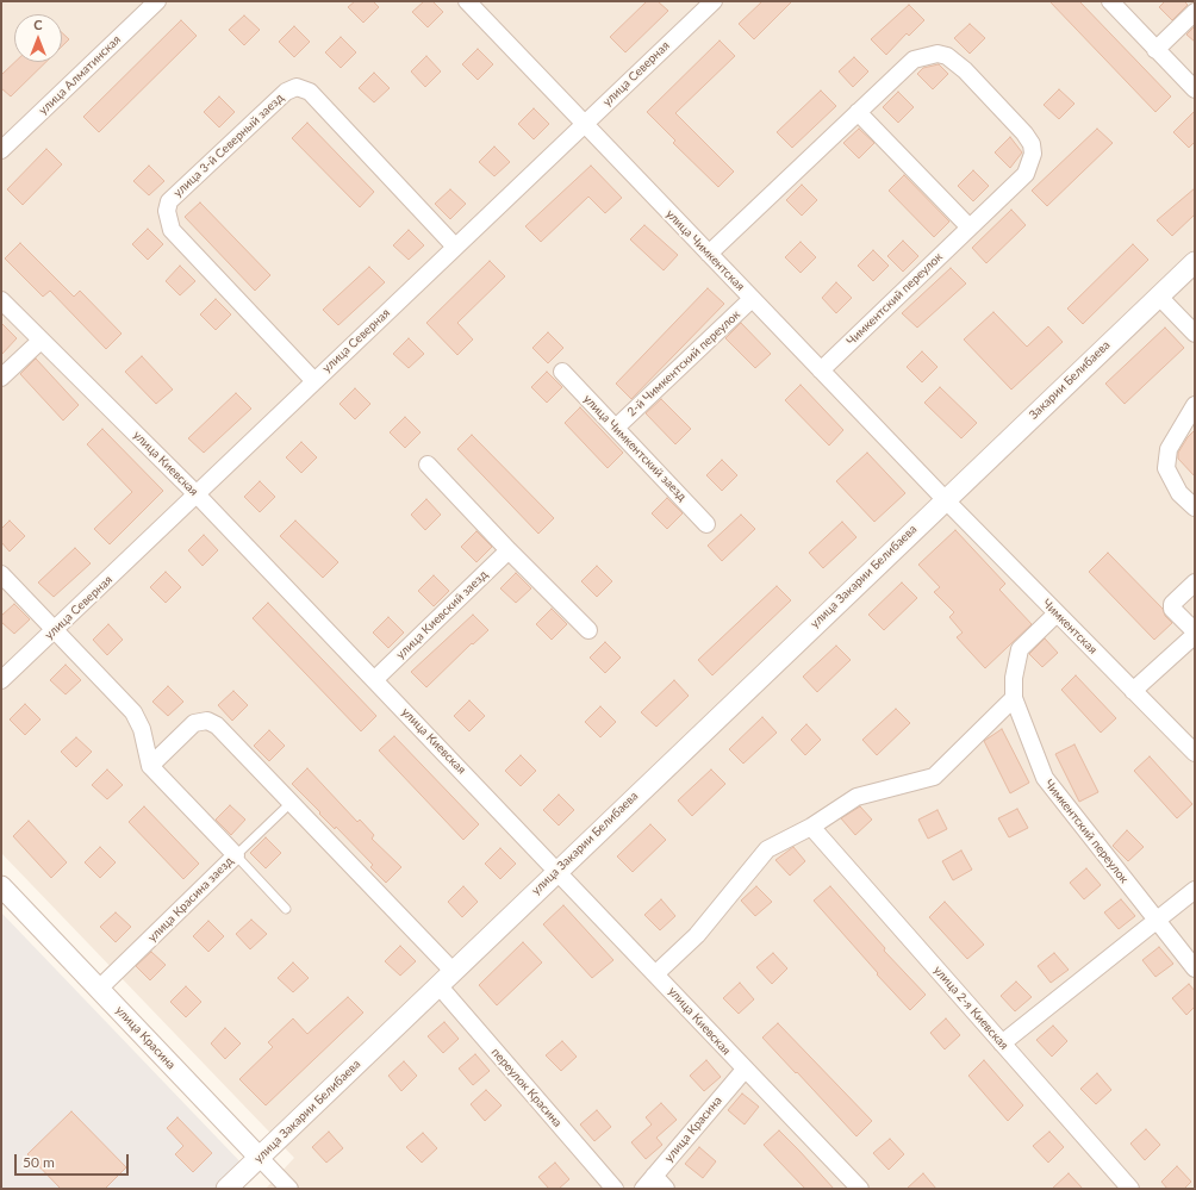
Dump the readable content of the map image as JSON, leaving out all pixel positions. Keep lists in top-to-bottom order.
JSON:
{
  "streets": {
    "street": [
      "улица Северная",
      "улица Алматинская",
      "улица 3-й Северный заезд",
      "улица Чимкентская",
      "Чимкентский переулок",
      "2-й Чимкентский переулок",
      "Закарии Белибаева",
      "улица Чимкентский заезд",
      "улица Киевская",
      "улица Закарии Белибаева",
      "улица Киевский заезд",
      "Чимкентская",
      "улица Красина заезд",
      "улица 2-я Киевская",
      "улица Красина",
      "переулок Красина"
    ]
  },
  "crossings": [
    ["улица Северная", "улица 3-й Северный заезд"],
    ["улица Северная", "улица Чимкентская"],
    ["улица Северная", "улица Киевская"],
    ["улица Чимкентская", "Чимкентский переулок"],
    ["улица Чимкентская", "2-й Чимкентский переулок"],
    ["улица Чимкентская", "Закарии Белибаева"],
    ["улица Чимкентская", "улица Закарии Белибаева"],
    ["улица Чимкентская", "Чимкентская"],
    ["Чимкентский переулок", "Чимкентская"],
    ["2-й Чимкентский переулок", "улица Чимкентский заезд"],
    ["Закарии Белибаева", "улица Закарии Белибаева"],
    ["Закарии Белибаева", "Чимкентская"],
    ["улица Киевская", "улица Закарии Белибаева"],
    ["улица Киевская", "улица Киевский заезд"],
    ["улица Киевская", "улица Красина"],
    ["улица Закарии Белибаева", "Чимкентская"],
    ["улица Закарии Белибаева", "улица Красина"],
    ["улица Закарии Белибаева", "переулок Красина"],
    ["улица Красина заезд", "улица Красина"]
  ],
  "scale_bar": "50 m",
  "north": "top"
}
